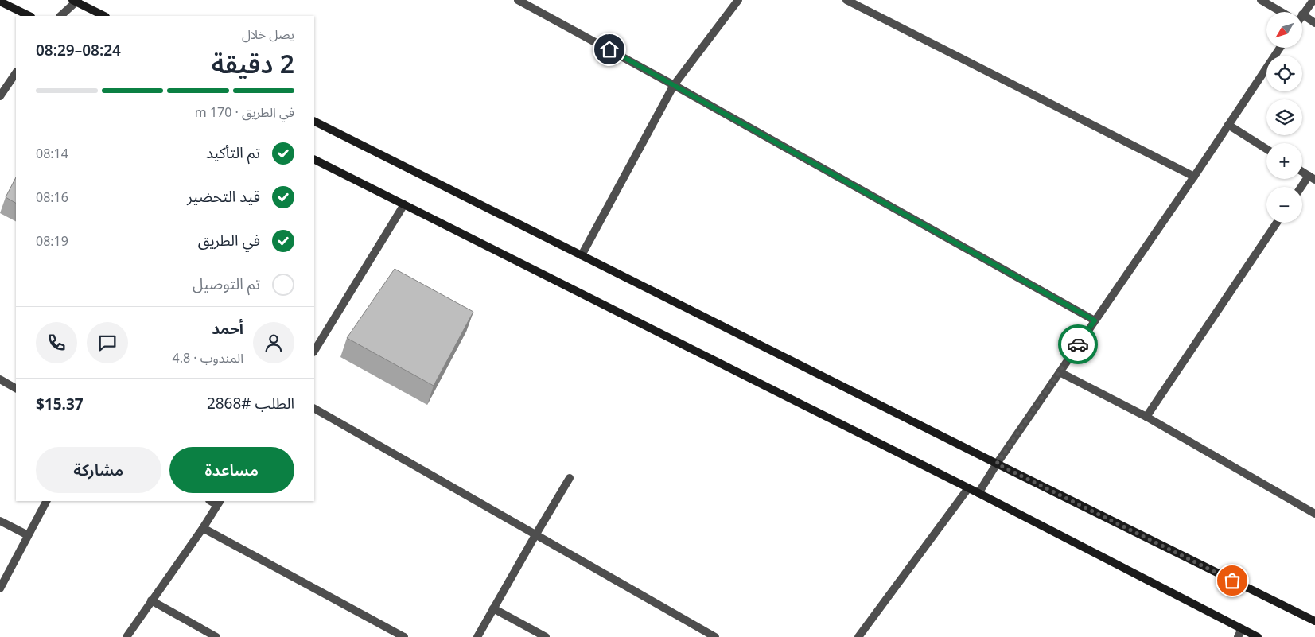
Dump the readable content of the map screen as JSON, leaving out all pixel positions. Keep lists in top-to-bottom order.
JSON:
{
  "north": "bottom left",
  "page": {
    "map_buttons": ["+", "−"],
    "heading": ["2 دقيقة", "يصل خلال", "08:24–08:29"],
    "panel": [
      "أحمد",
      "المندوب · 4.8",
      "الطلب #2868",
      "$15.37"
    ],
    "bar": "في الطريق · 170 m",
    "list": [
      ["تم التأكيد", "08:14"],
      ["قيد التحضير", "08:16"],
      ["في الطريق", "08:19"],
      "تم التوصيل"
    ],
    "buttons": ["مساعدة", "مشاركة"]
  }
}
